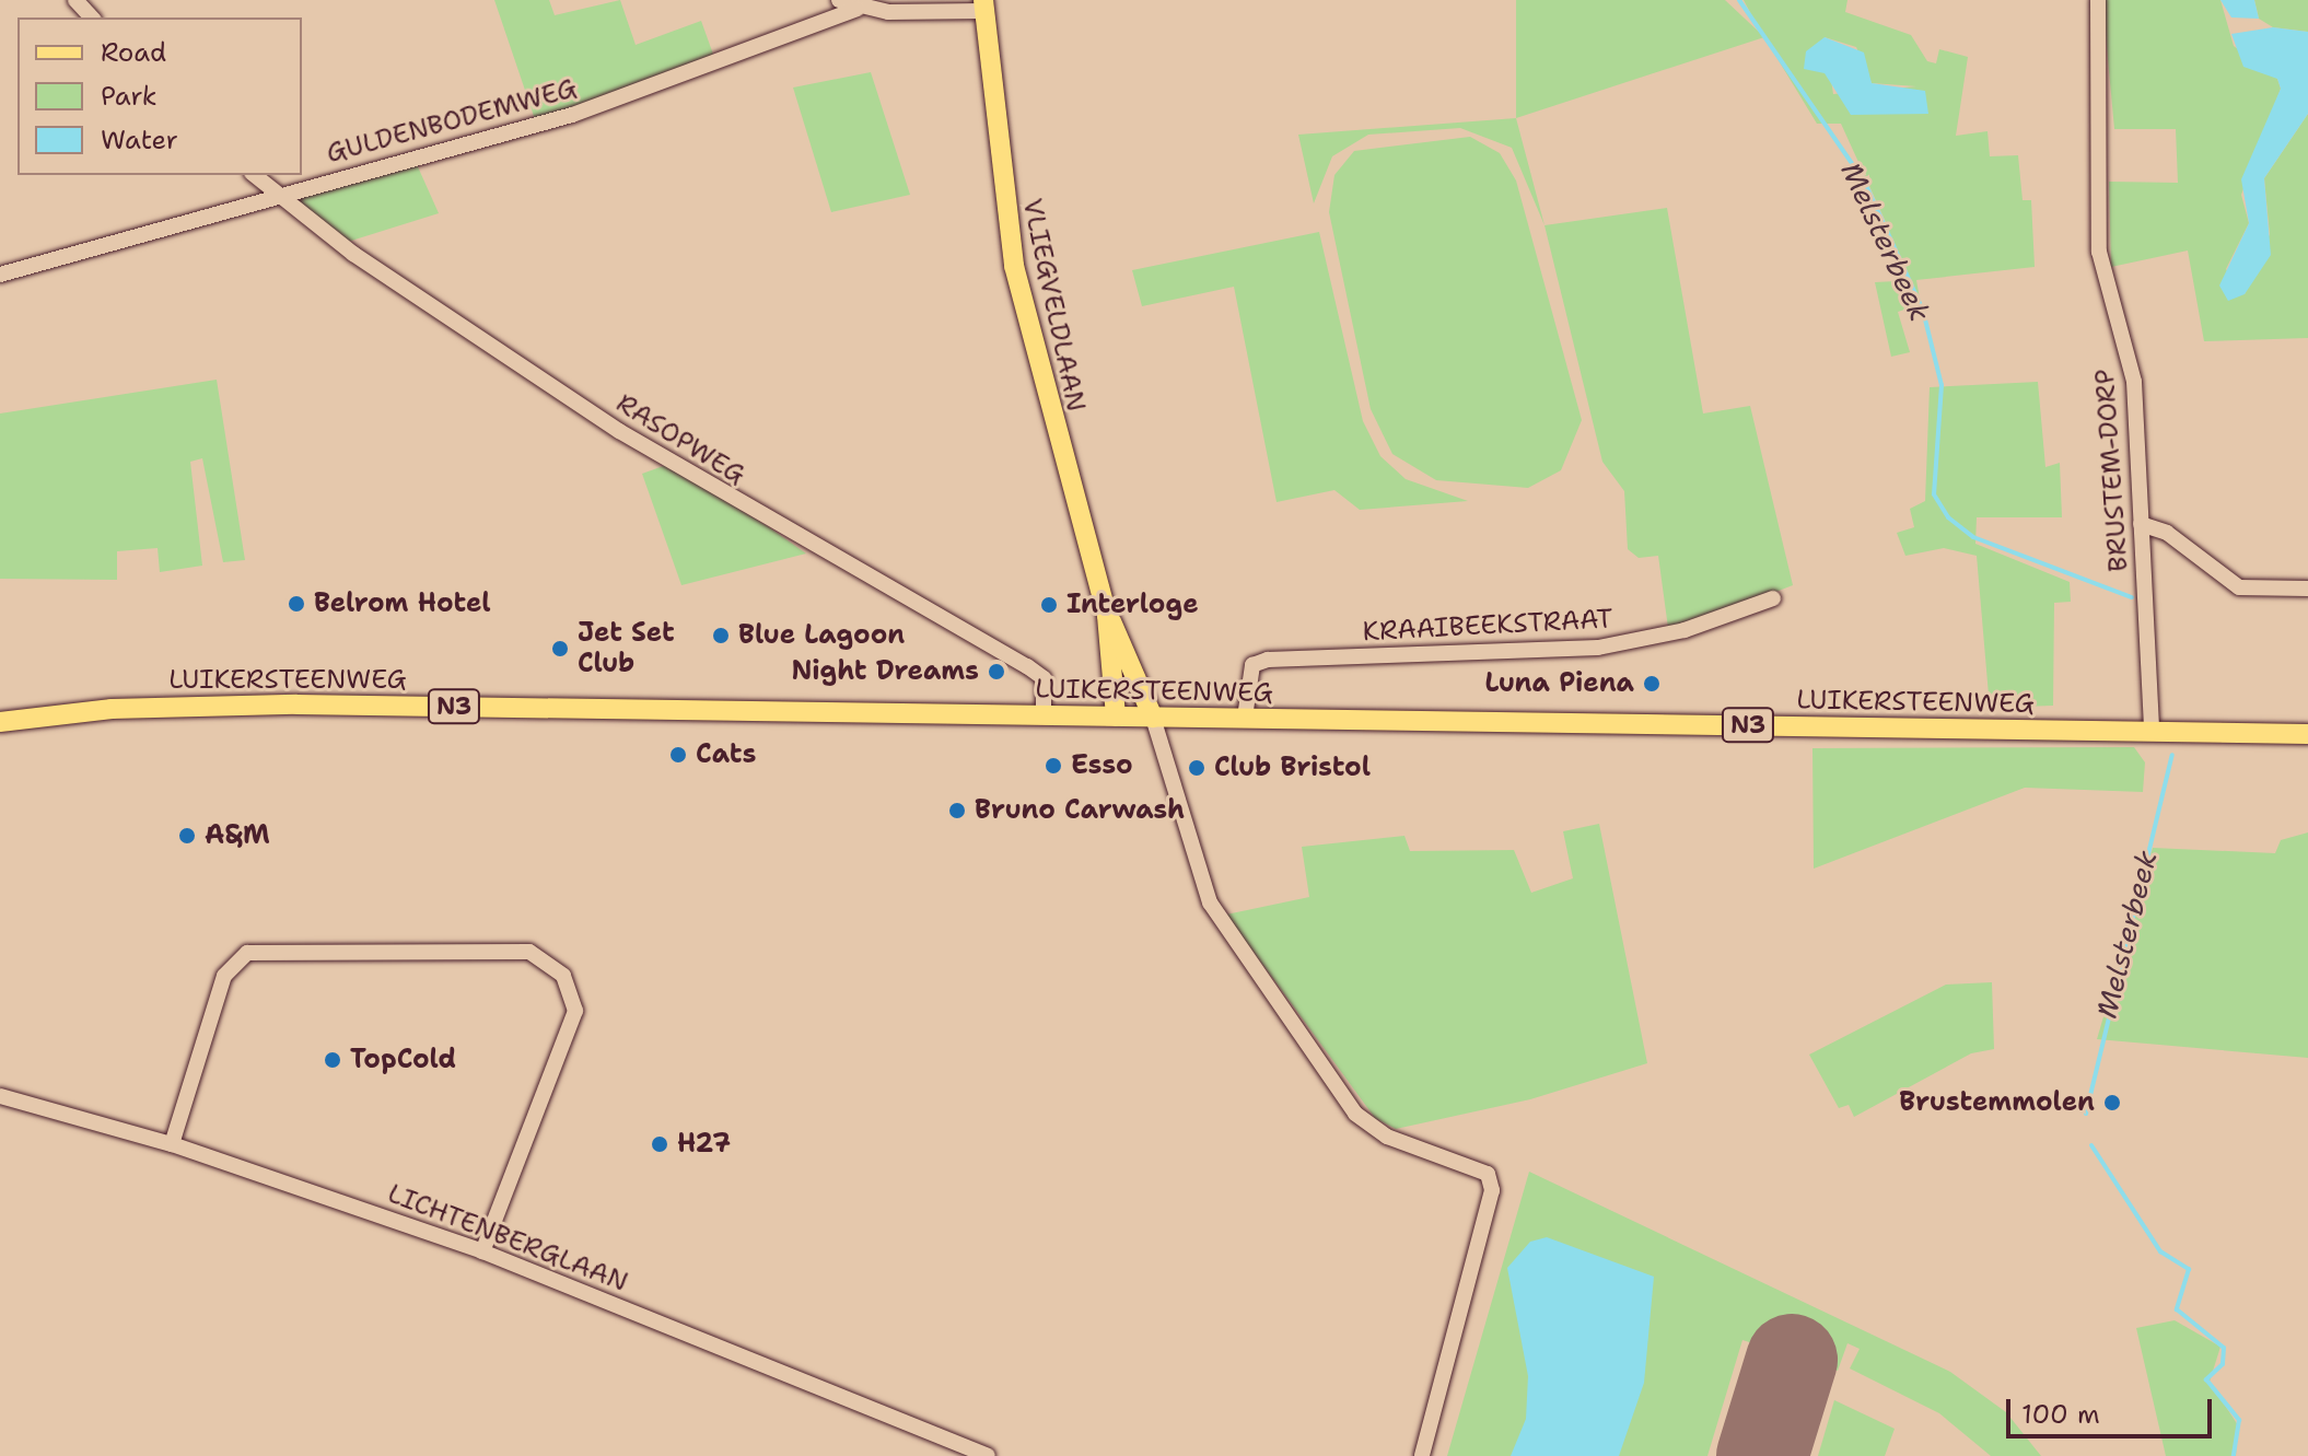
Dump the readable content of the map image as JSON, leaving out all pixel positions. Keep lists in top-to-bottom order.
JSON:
{
  "streets": {
    "main road": ["VLIEGVELDLAAN", "LUIKERSTEENWEG", "N3"],
    "street": [
      "GULDENBODEMWEG",
      "RASOPWEG",
      "BRUSTEM-DORP",
      "KRAAIBEEKSTRAAT",
      "LICHTENBERGLAAN"
    ]
  },
  "crossings": [
    ["GULDENBODEMWEG", "RASOPWEG"],
    ["VLIEGVELDLAAN", "LUIKERSTEENWEG"],
    ["RASOPWEG", "LUIKERSTEENWEG"],
    ["BRUSTEM-DORP", "LUIKERSTEENWEG"],
    ["KRAAIBEEKSTRAAT", "LUIKERSTEENWEG"]
  ],
  "water": ["Melsterbeek"],
  "places": [
    "Belrom Hotel",
    "Interloge",
    "Blue Lagoon",
    "Jet Set Club",
    "Night Dreams",
    "Luna Piena",
    "Cats",
    "Esso",
    "Club Bristol",
    "Bruno Carwash",
    "A&M",
    "TopCold",
    "Brustemmolen",
    "H27"
  ],
  "legend": ["Road", "Park", "Water"],
  "scale_bar": "100 m"
}
